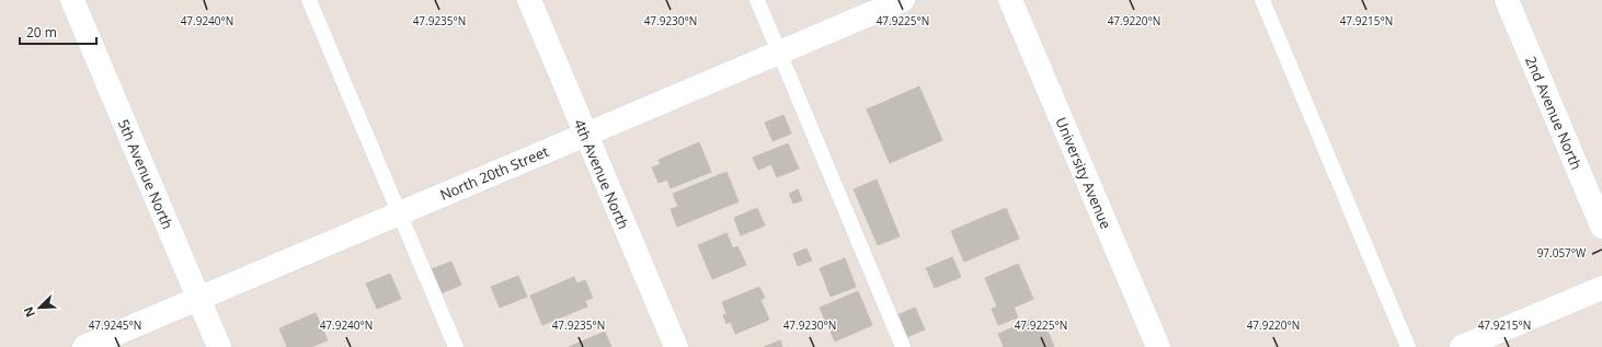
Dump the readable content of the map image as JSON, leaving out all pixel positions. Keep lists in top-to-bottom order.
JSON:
{
  "streets": {
    "street": [
      "2nd Avenue North",
      "North 20th Street",
      "University Avenue",
      "5th Avenue North",
      "4th Avenue North"
    ]
  },
  "crossings": [
    ["North 20th Street", "5th Avenue North"],
    ["North 20th Street", "4th Avenue North"]
  ],
  "scale_bar": "20 m",
  "north": "bottom left",
  "coordinates": [
    "47.9240°N",
    "47.9235°N",
    "47.9230°N",
    "47.9225°N",
    "47.9220°N",
    "47.9215°N",
    "97.057°W",
    "47.9245°N"
  ]
}
